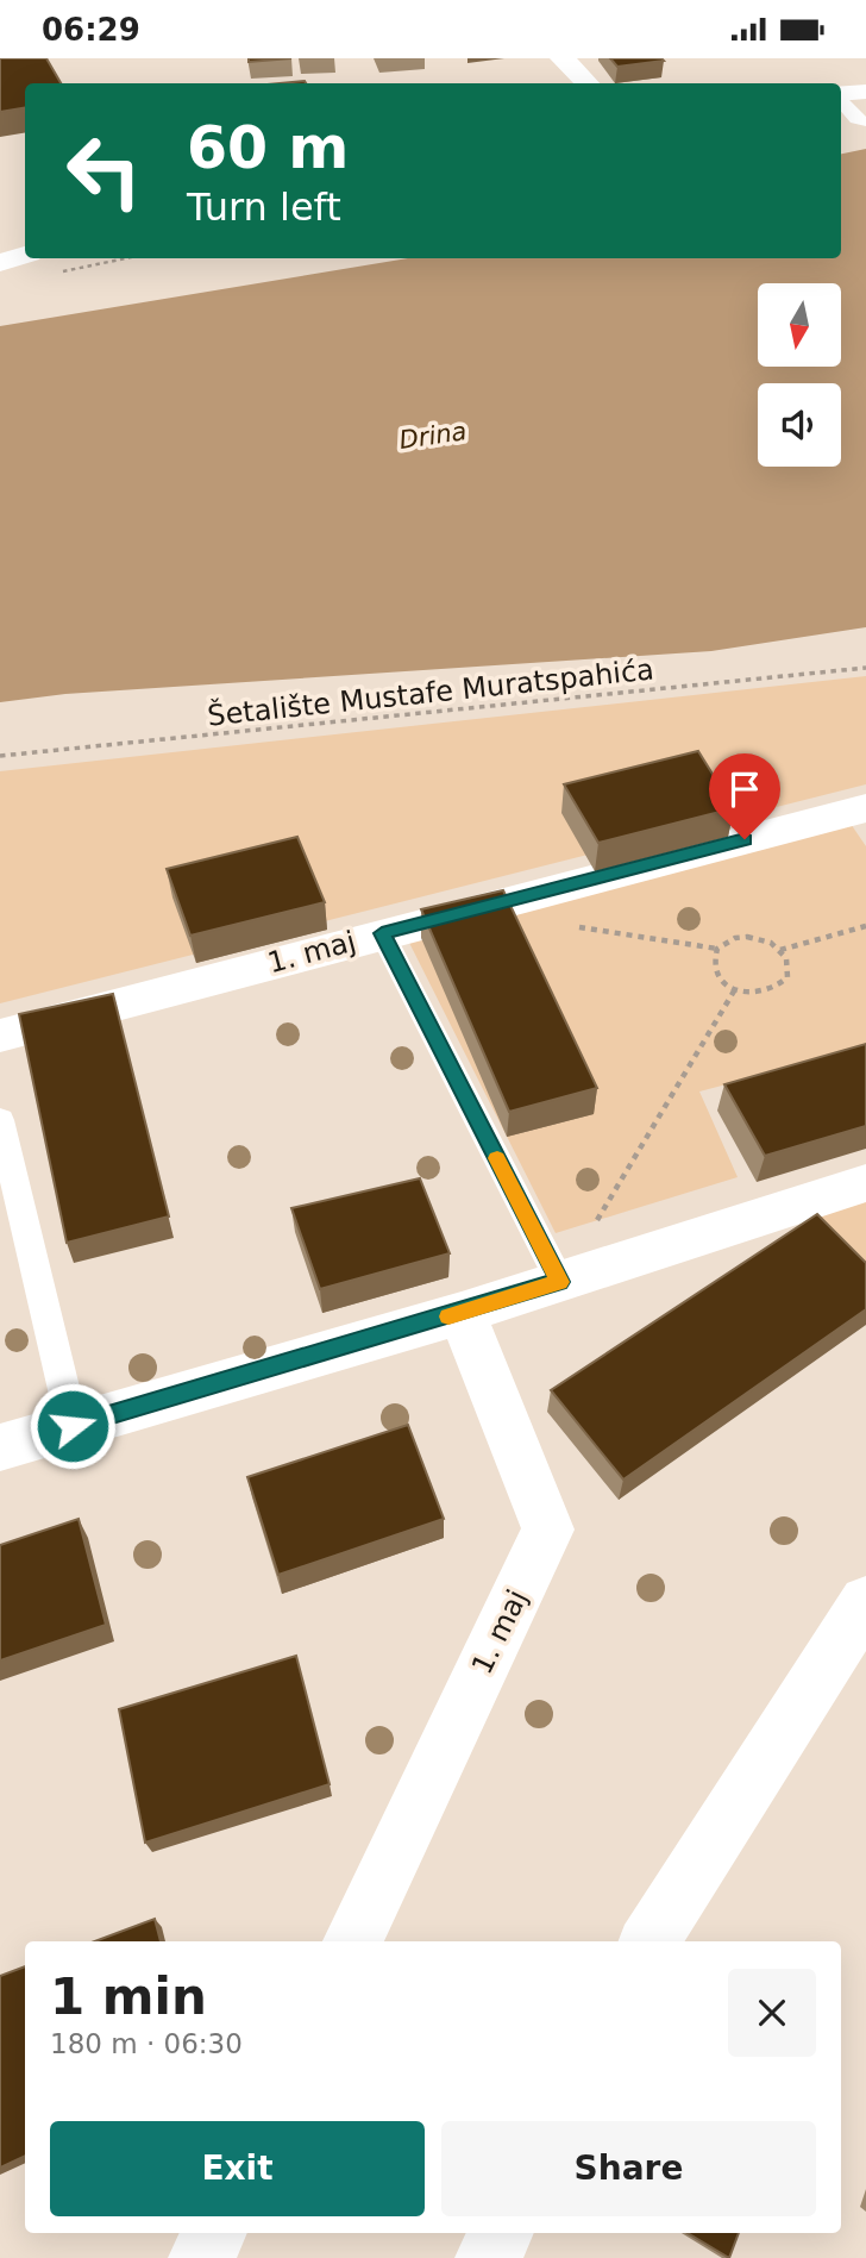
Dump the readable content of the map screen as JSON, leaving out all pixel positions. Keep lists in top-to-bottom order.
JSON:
{
  "streets": {
    "street": ["1. maj"],
    "path": ["Šetalište Mustafe Muratspahića"]
  },
  "water": ["Drina"],
  "north": "bottom",
  "page": {
    "status": "06:29",
    "turn": ["60 m", "Turn left"],
    "heading": ["1 min", "180 m · 06:30"],
    "buttons": ["Exit", "Share"]
  }
}
